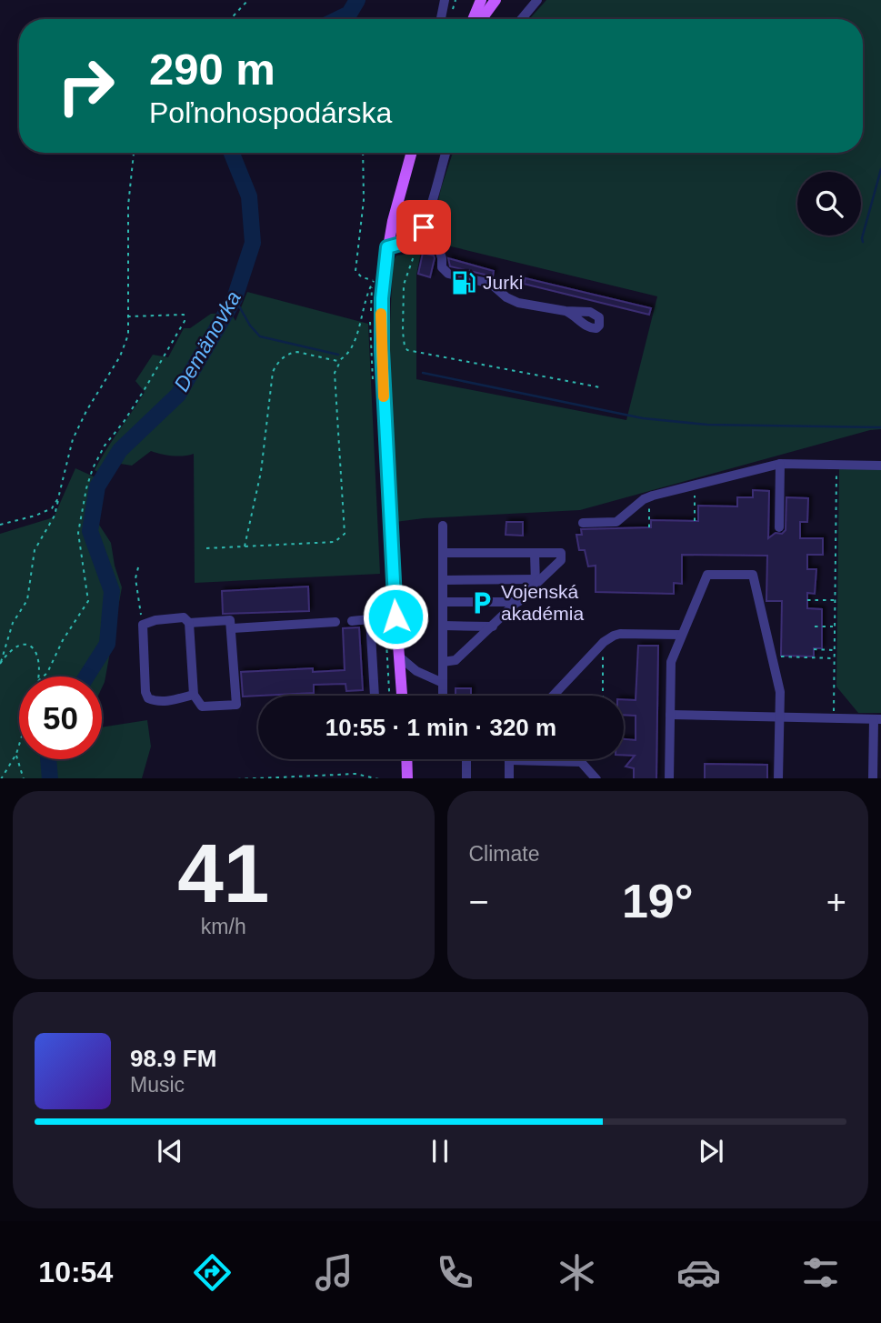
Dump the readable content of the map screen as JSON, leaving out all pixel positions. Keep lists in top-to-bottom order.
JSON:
{
  "water": ["Demänovka"],
  "places": {
    "fuel station": ["Jurki"],
    "parking": ["Vojenská akadémia"]
  },
  "page": {
    "turn": ["290 m", "Poľnohospodárska"],
    "limit": "50",
    "trip": "10:55 · 1 min · 320 m",
    "tile": [
      ["41", "km/h"],
      "Climate"
    ],
    "heat": ["−", "19°", "+"],
    "song": ["98.9 FM", "Music"],
    "tabs": "10:54"
  }
}
